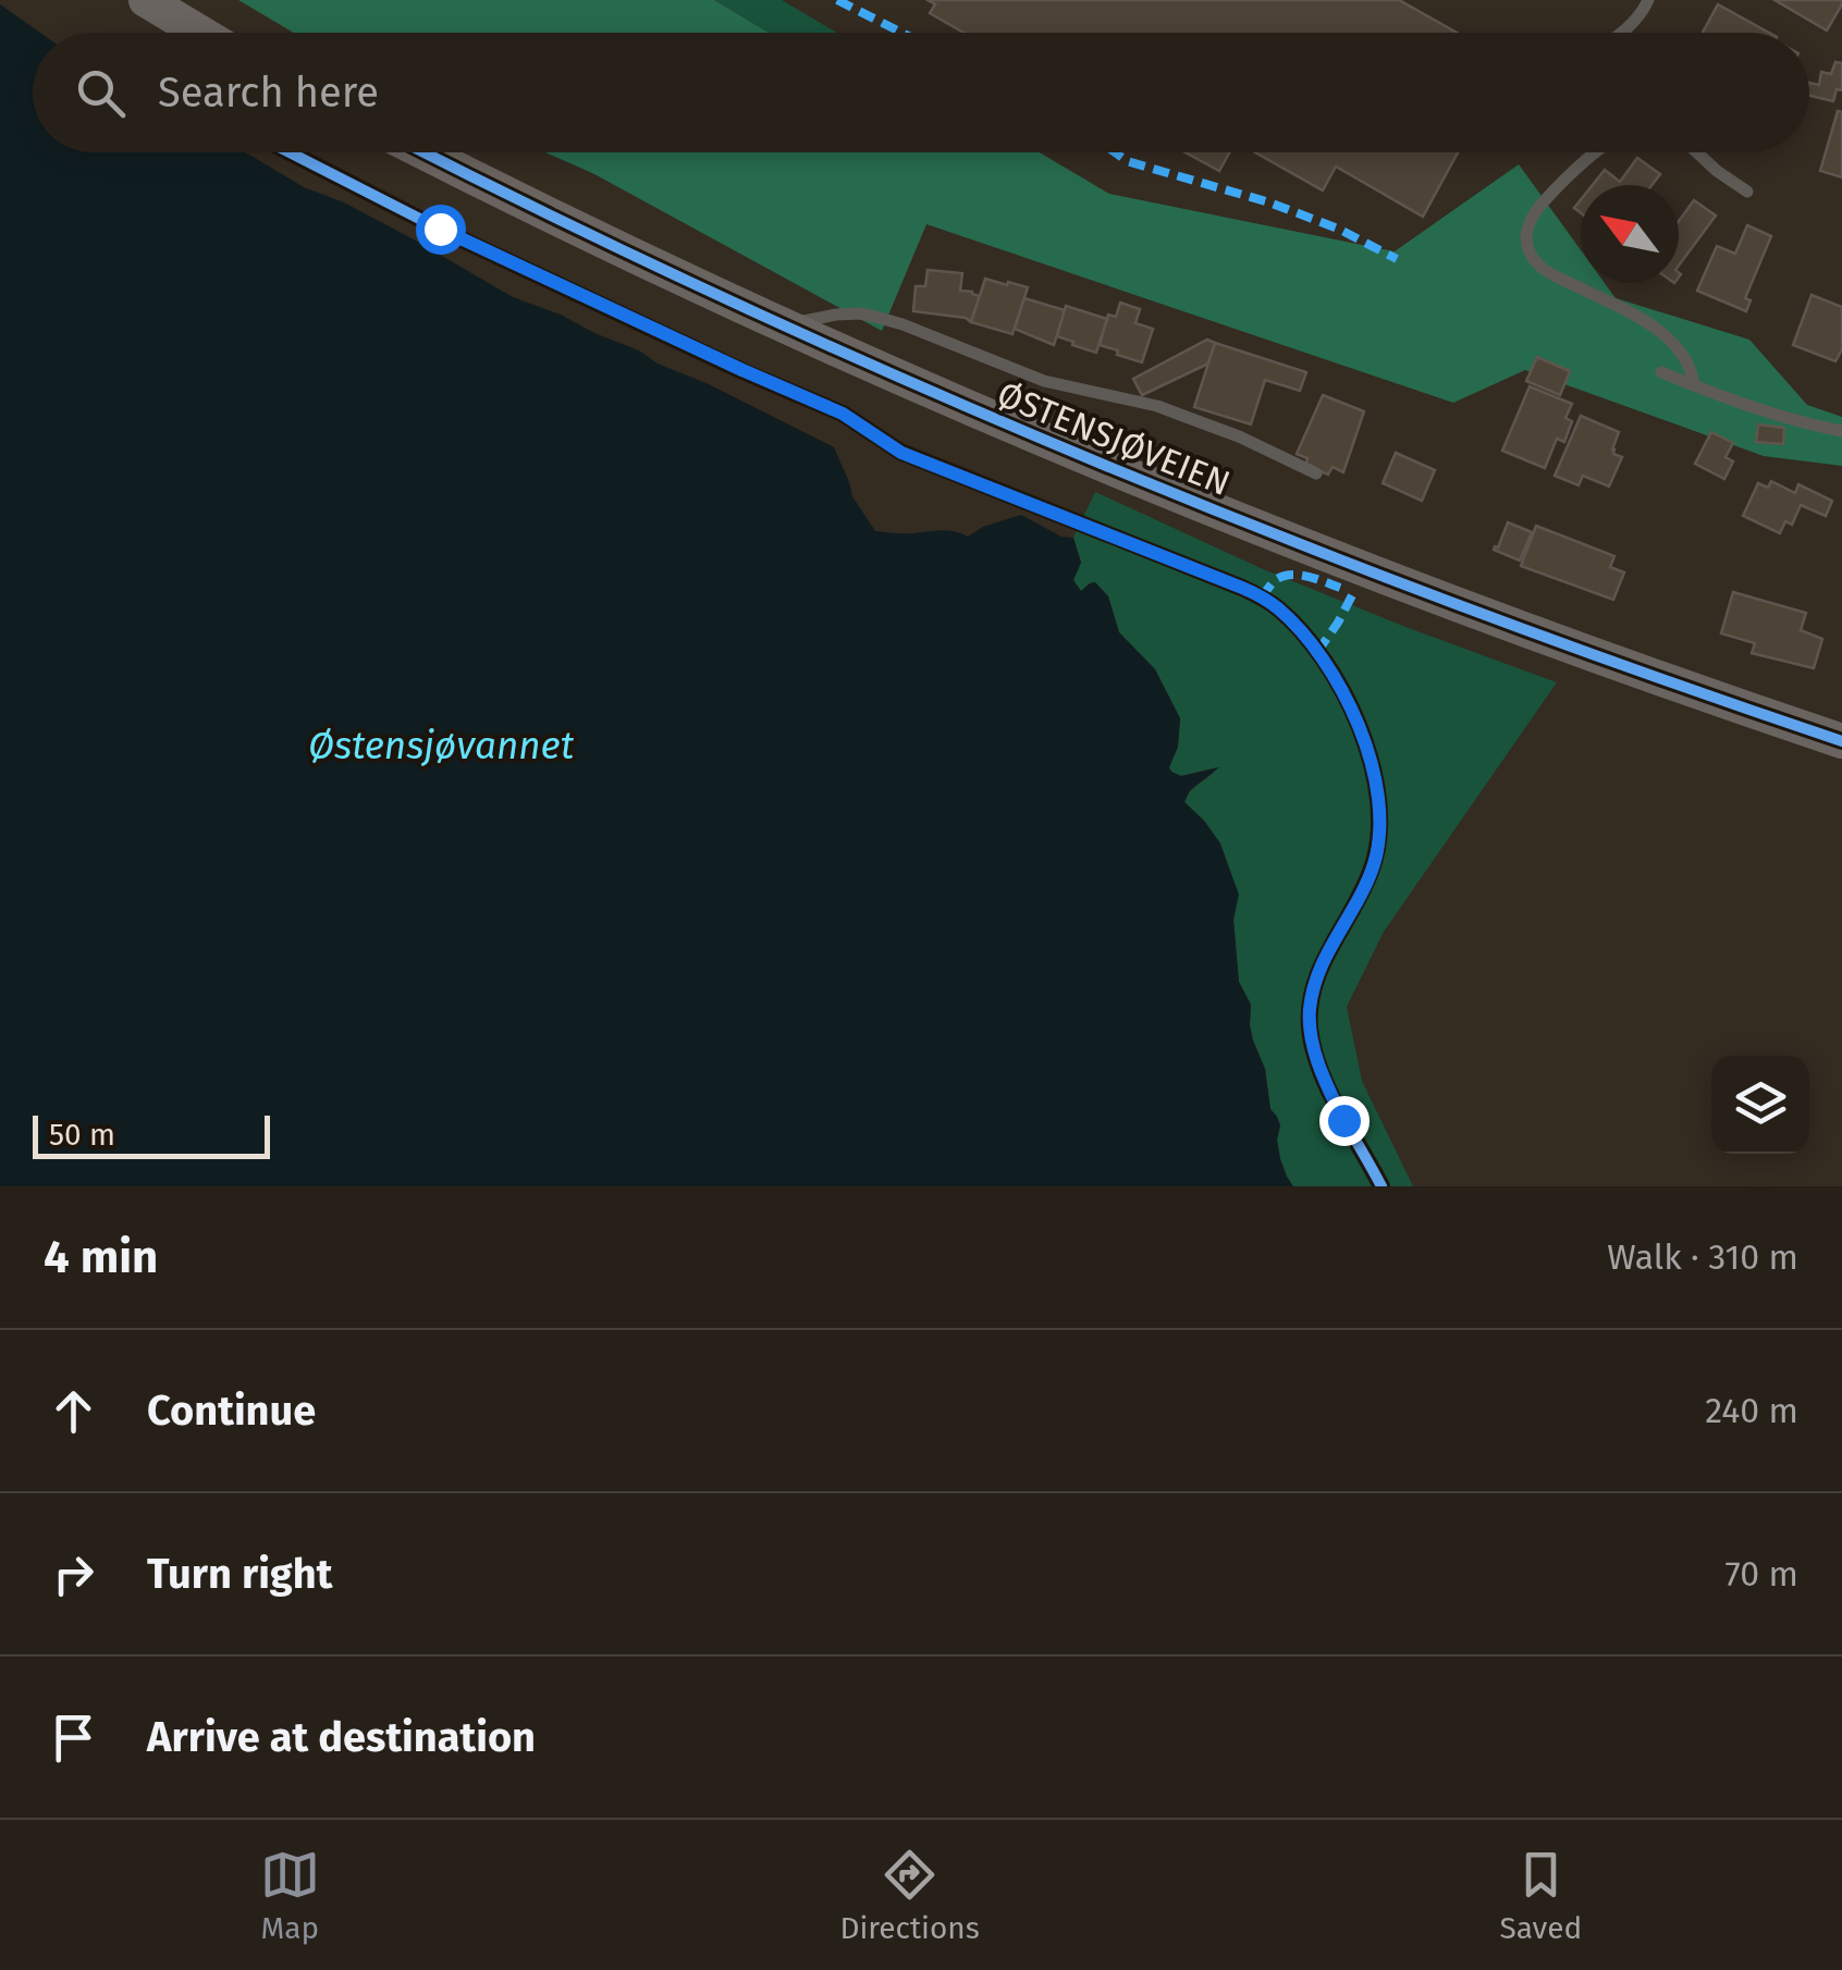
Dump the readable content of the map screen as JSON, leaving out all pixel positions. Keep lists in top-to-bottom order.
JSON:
{
  "streets": {
    "main road": ["ØSTENSJØVEIEN"]
  },
  "water": ["Østensjøvannet"],
  "scale_bar": "50 m",
  "north": "top left",
  "page": {
    "search": "Search here",
    "scale": "50 m",
    "heading": ["4 min", "Walk · 310 m"],
    "list": [
      ["Continue", "240 m"],
      ["Turn right", "70 m"],
      "Arrive at destination"
    ],
    "nav": ["Map", "Directions", "Saved"]
  }
}
